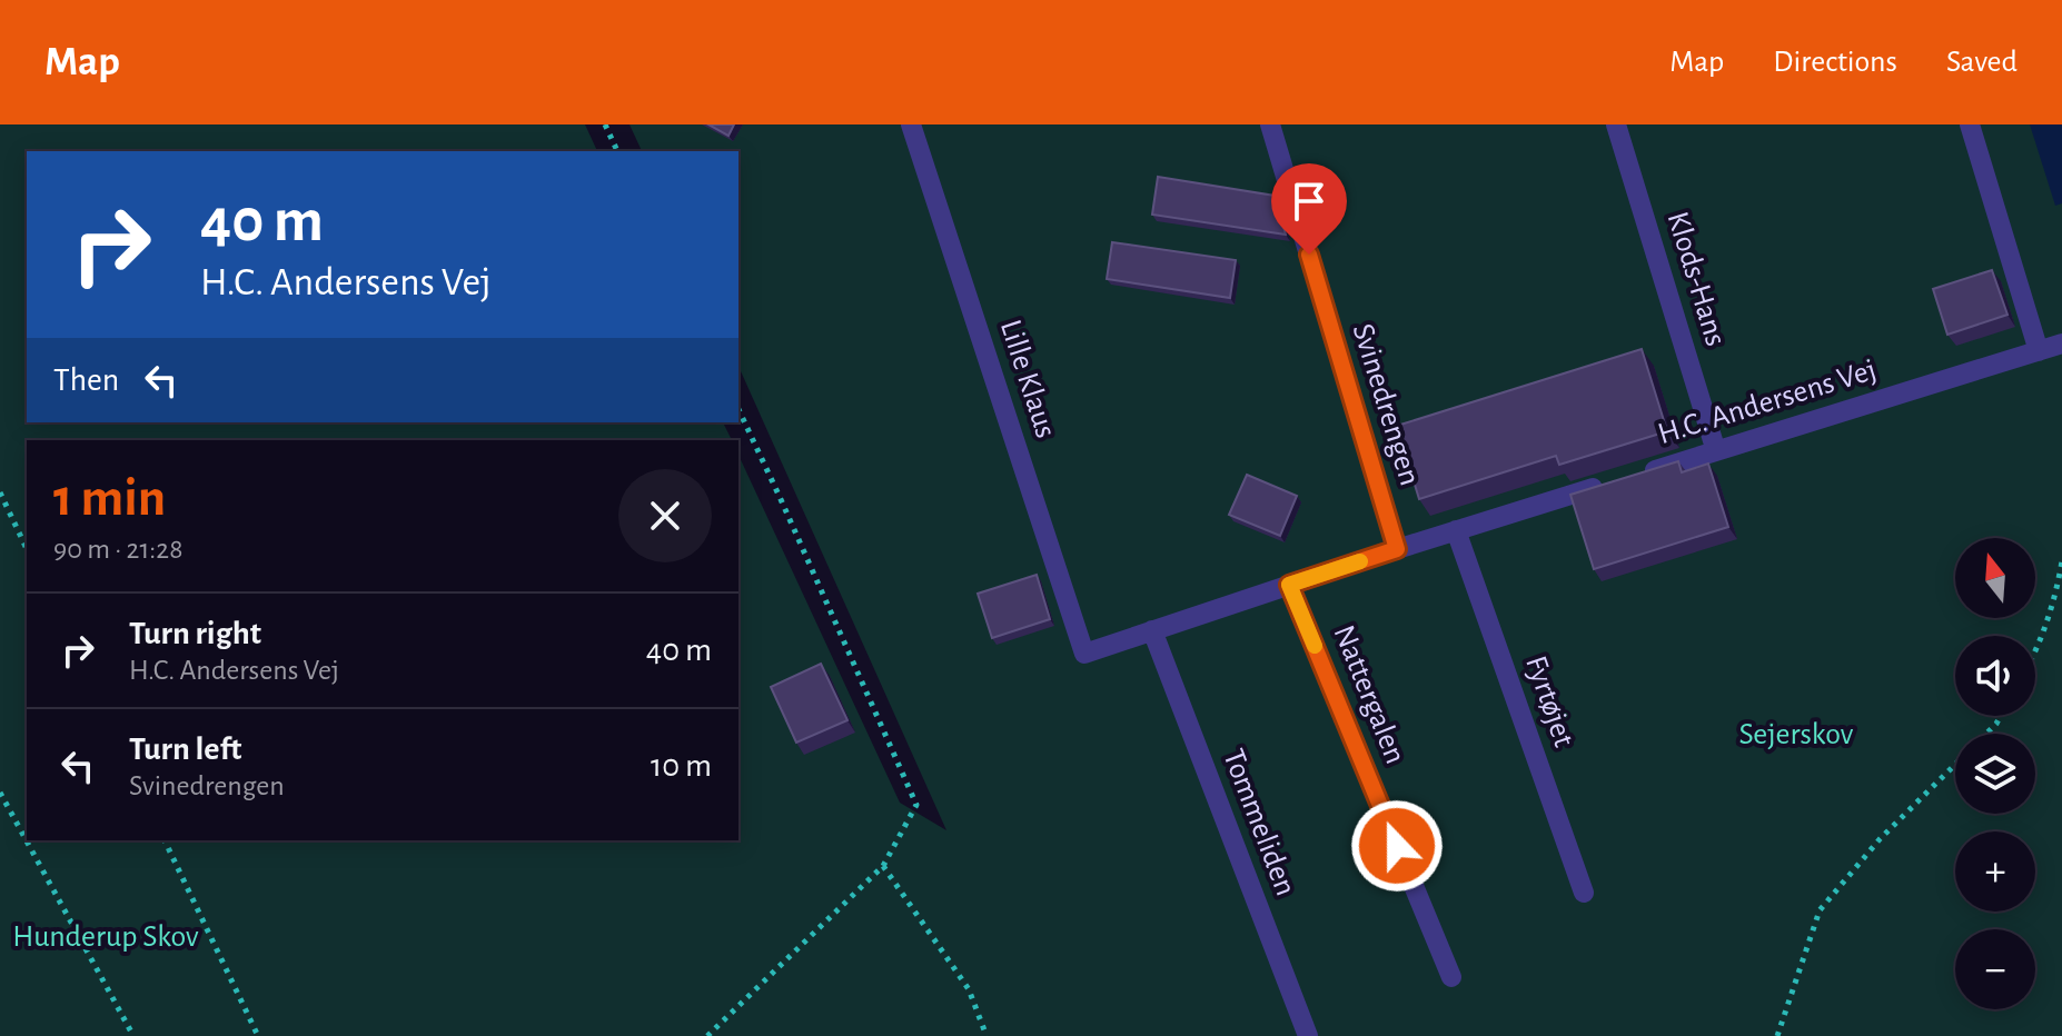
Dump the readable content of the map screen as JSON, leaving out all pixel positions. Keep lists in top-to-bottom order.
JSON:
{
  "streets": {
    "lane": [
      "Klods-Hans",
      "Lille Klaus",
      "H.C. Andersens Vej",
      "Svinedrengen",
      "Nattergalen",
      "Fyrtøjet",
      "Tommeliden"
    ]
  },
  "crossings": [
    ["Klods-Hans", "H.C. Andersens Vej"],
    ["Lille Klaus", "H.C. Andersens Vej"],
    ["H.C. Andersens Vej", "Svinedrengen"],
    ["H.C. Andersens Vej", "Nattergalen"],
    ["H.C. Andersens Vej", "Fyrtøjet"],
    ["H.C. Andersens Vej", "Tommeliden"]
  ],
  "parks": ["Sejerskov", "Hunderup Skov"],
  "north": "top",
  "page": {
    "header": "Map",
    "nav": ["Map", "Directions", "Saved"],
    "turn": ["40 m", "H.C. Andersens Vej"],
    "then": "Then",
    "heading": ["1 min", "90 m · 21:28"],
    "map_buttons": ["+", "−"],
    "list": [
      {
        "name": "Turn right",
        "note": "H.C. Andersens Vej",
        "value": "40 m"
      },
      {
        "name": "Turn left",
        "note": "Svinedrengen",
        "value": "10 m"
      }
    ]
  }
}
